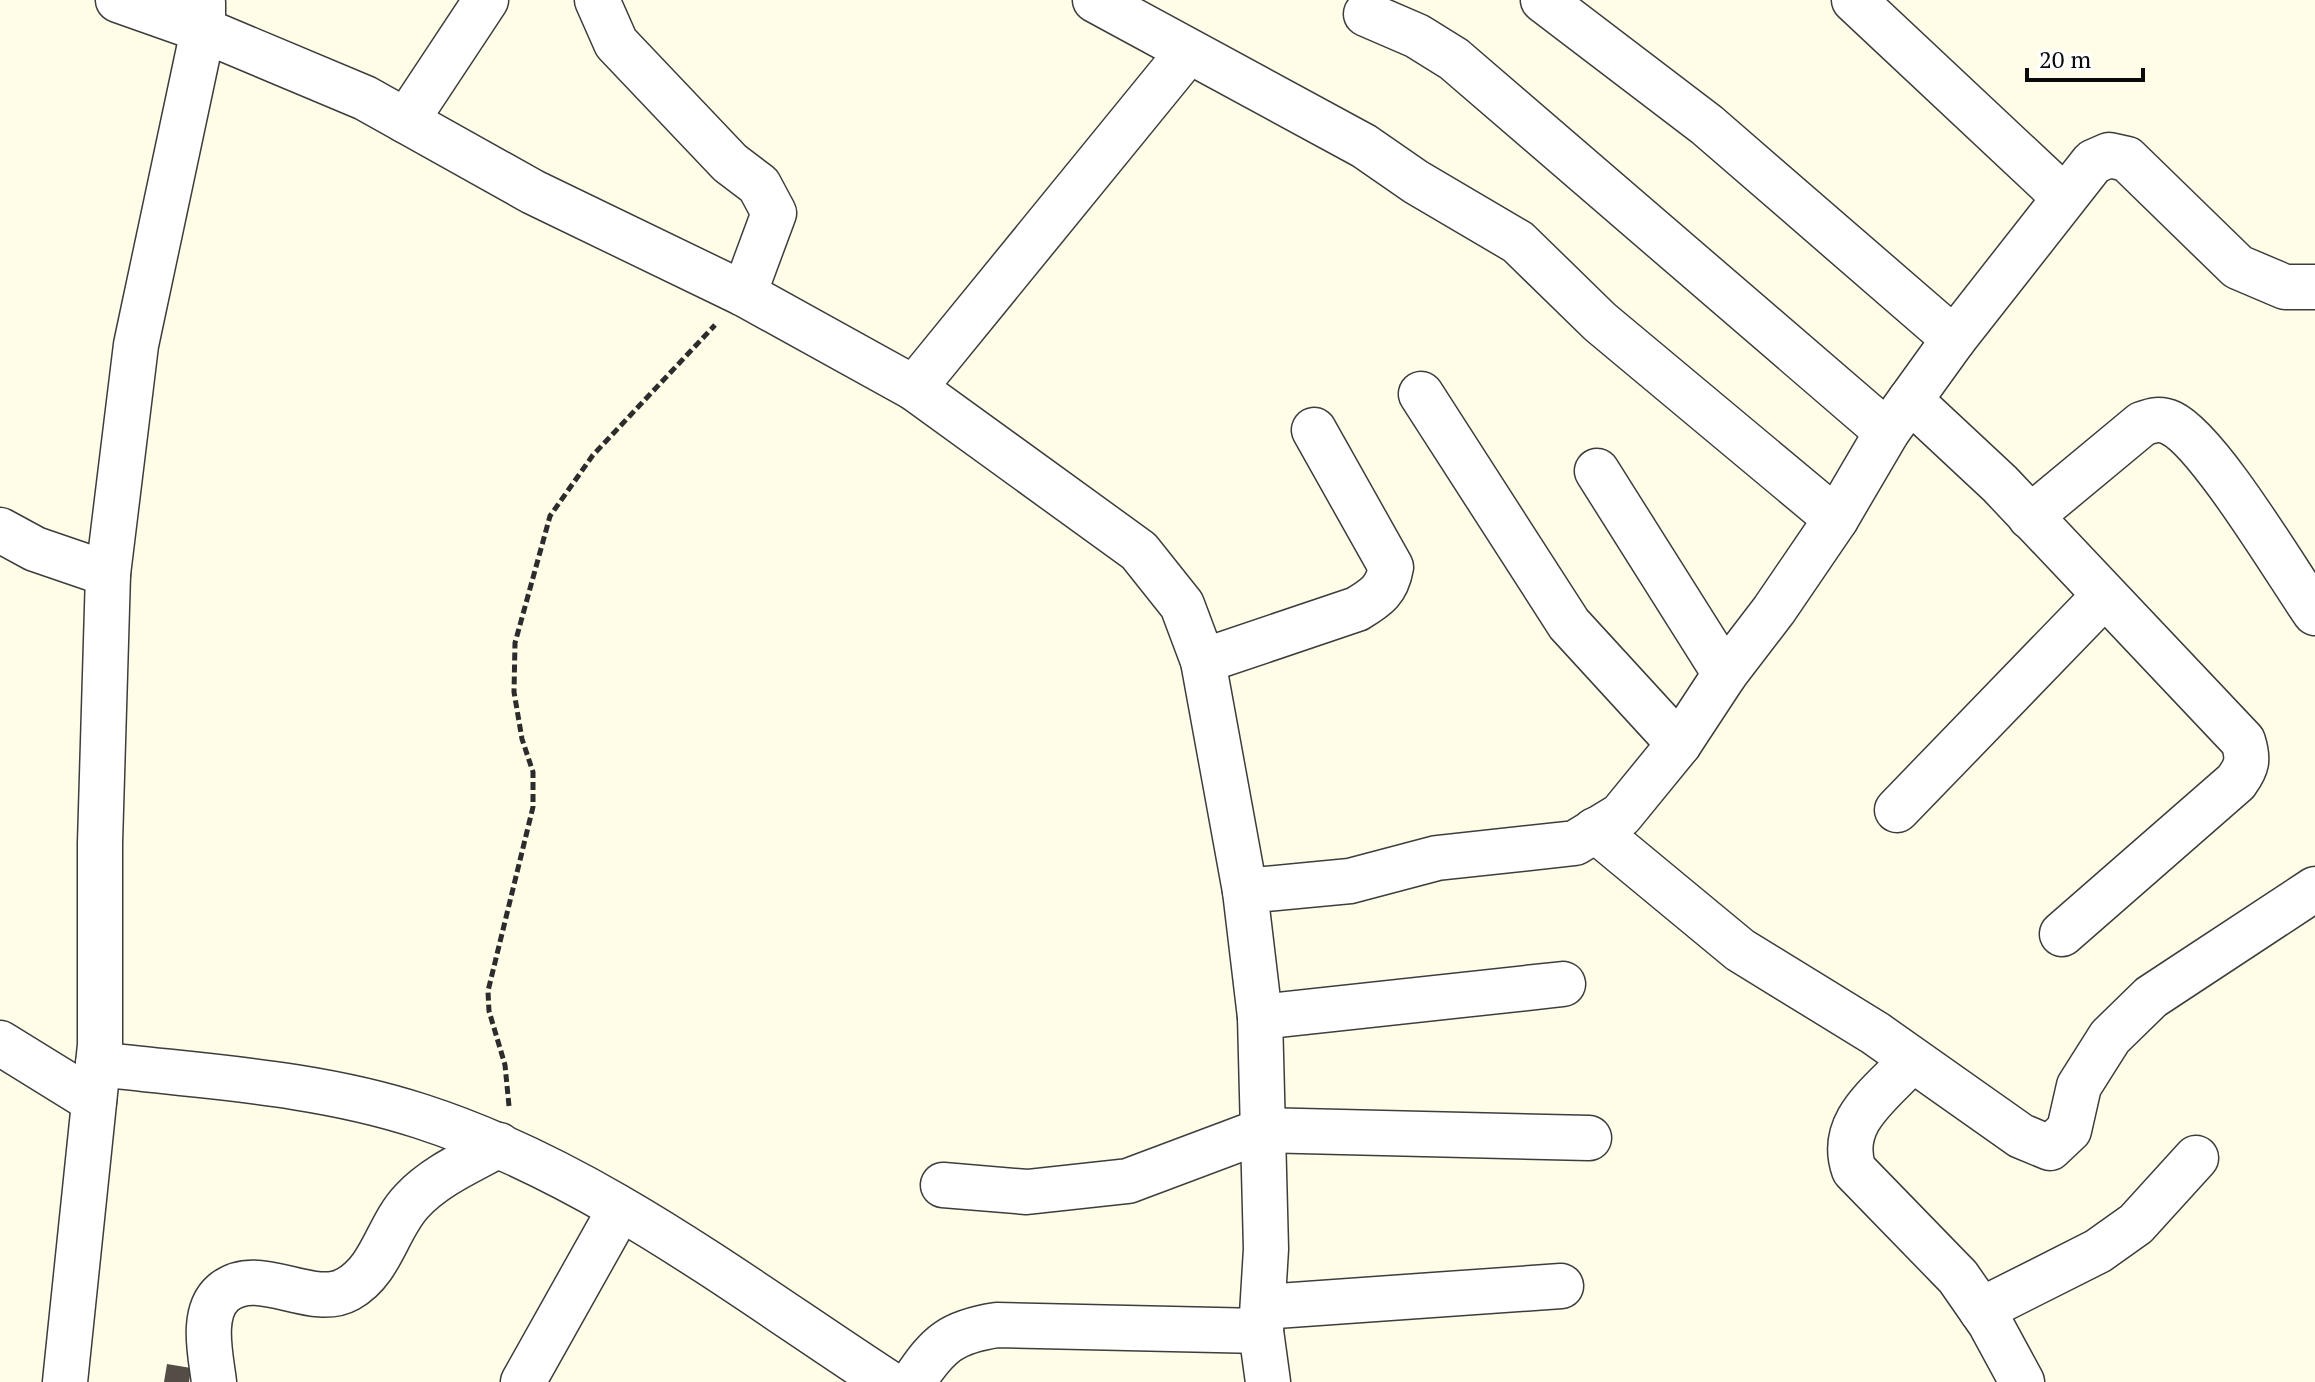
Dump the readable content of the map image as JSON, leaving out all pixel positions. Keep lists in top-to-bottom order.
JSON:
{
  "scale_bar": "20 m"
}
